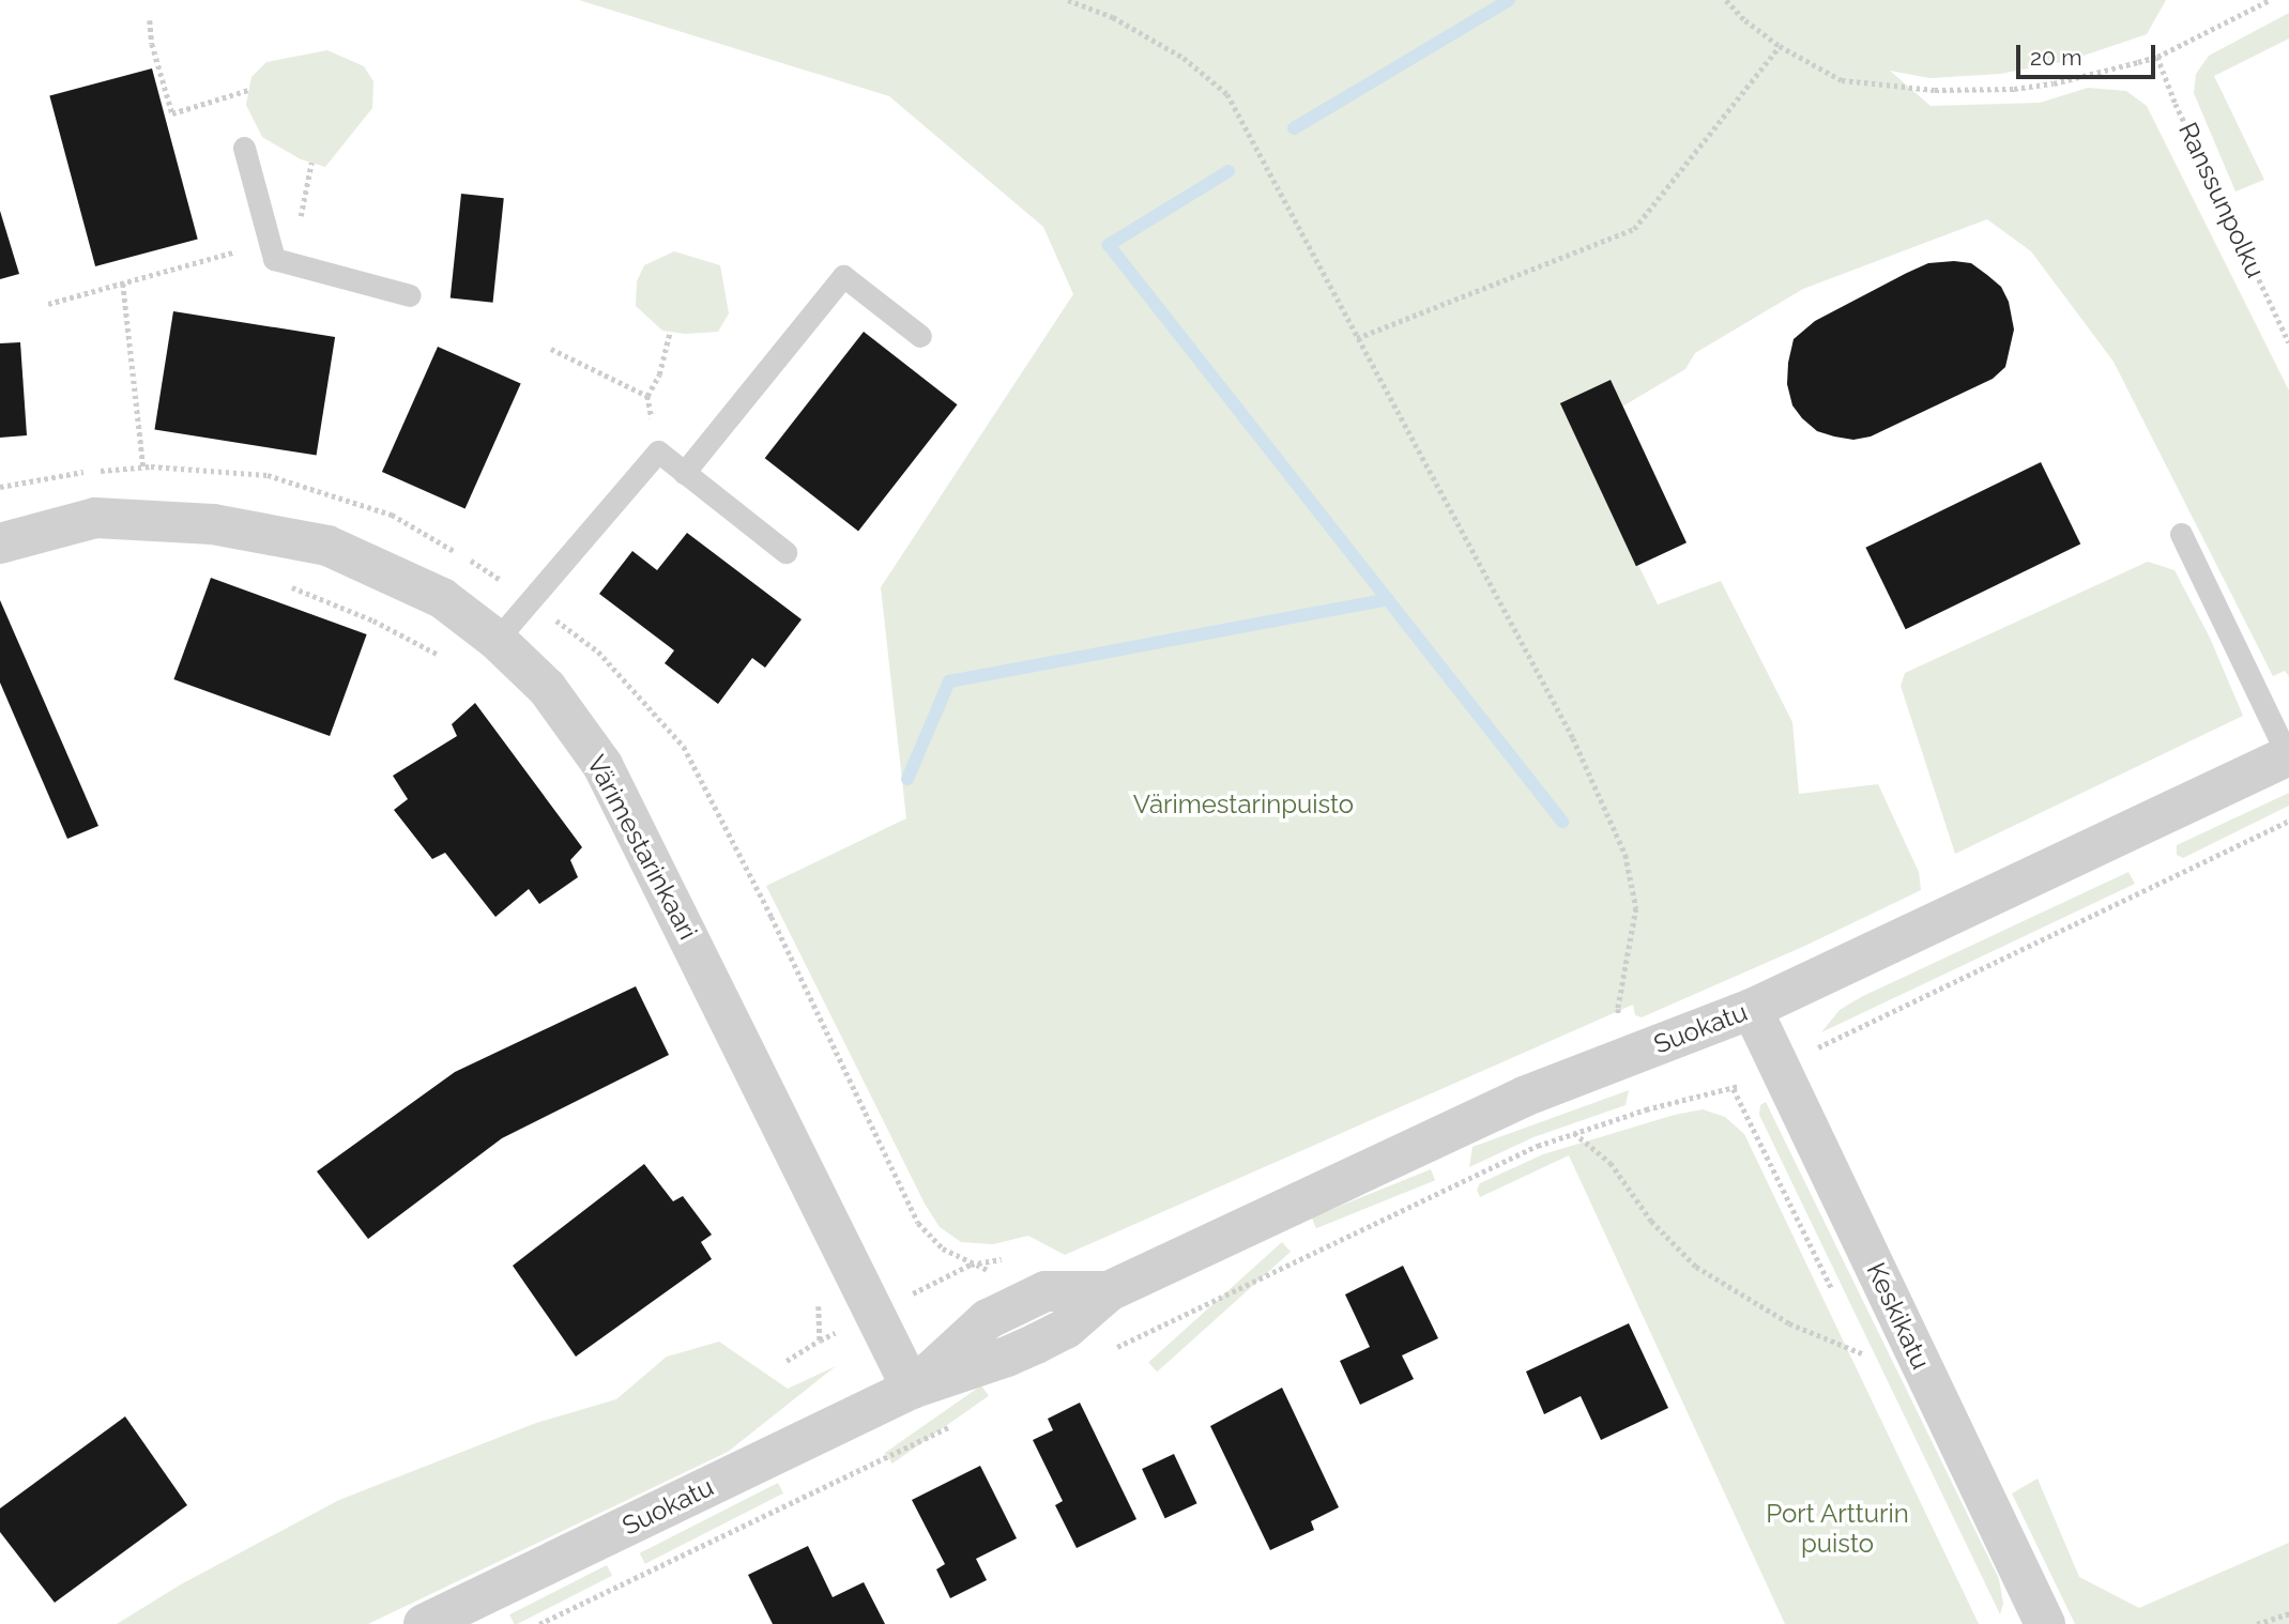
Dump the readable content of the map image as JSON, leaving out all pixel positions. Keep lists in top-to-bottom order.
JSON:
{
  "streets": {
    "street": ["Värimestarinkaari", "Suokatu", "Keskikatu"],
    "path": ["Ranssunpolku"]
  },
  "crossings": [
    ["Värimestarinkaari", "Suokatu"],
    ["Suokatu", "Keskikatu"]
  ],
  "parks": ["Värimestarinpuisto", "Port Artturin puisto"],
  "scale_bar": "20 m"
}
